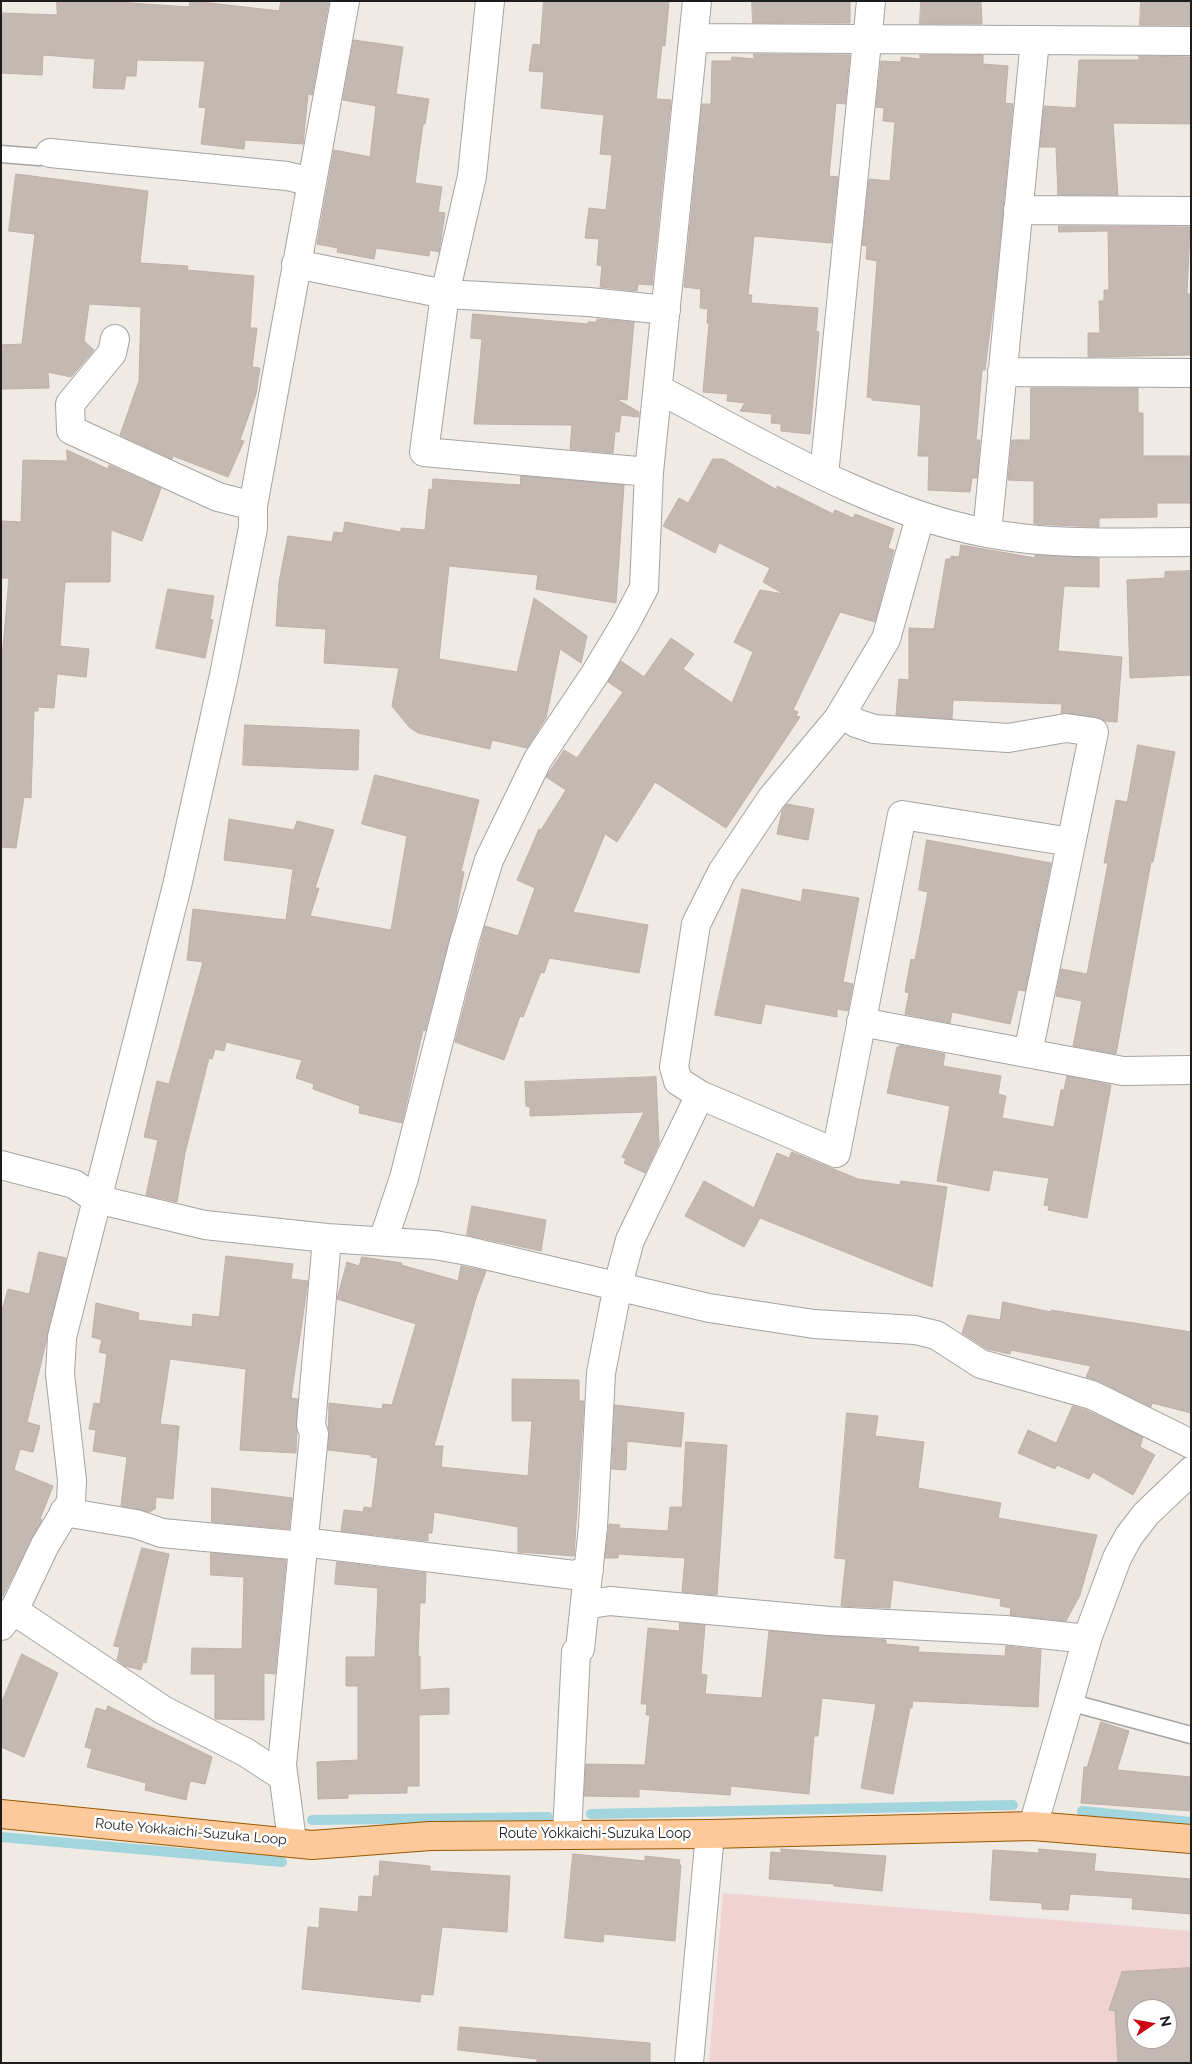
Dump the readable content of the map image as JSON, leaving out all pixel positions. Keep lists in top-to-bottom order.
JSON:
{
  "streets": {
    "main road": ["Route Yokkaichi-Suzuka Loop"]
  },
  "north": "right"
}
